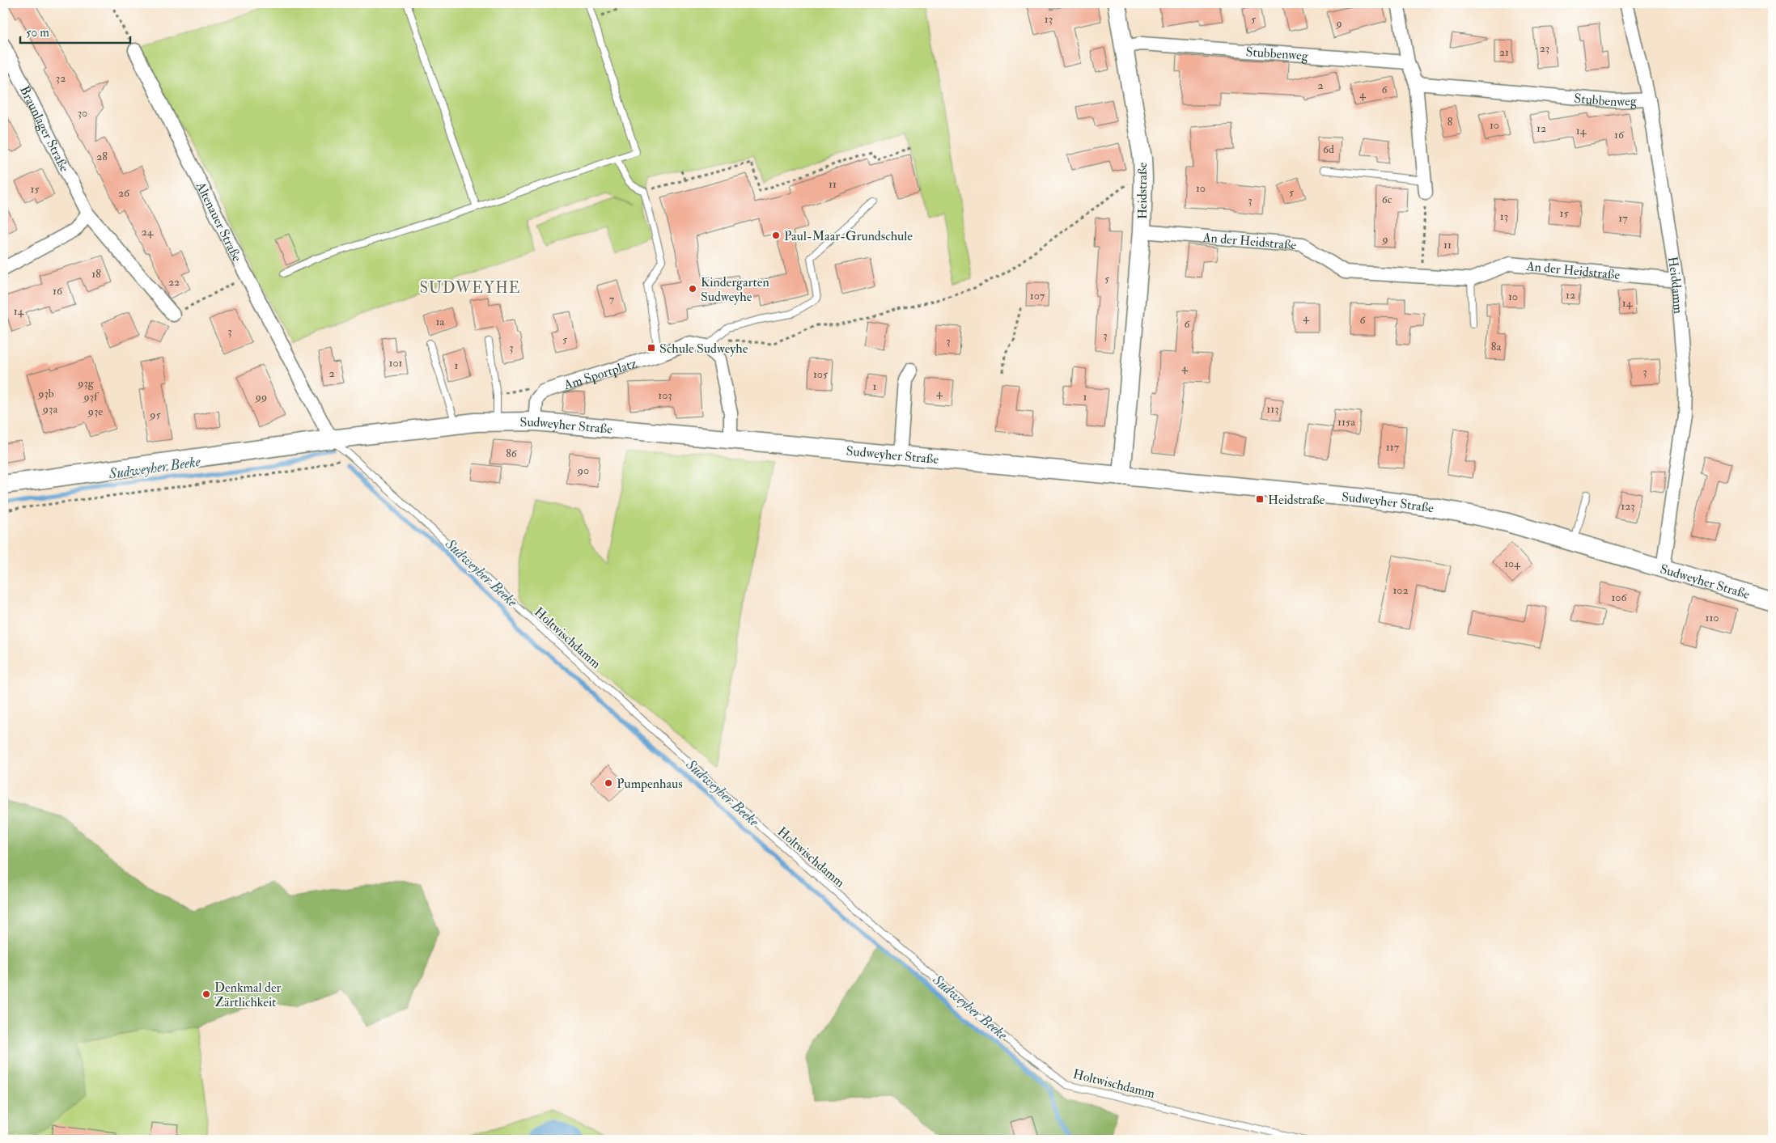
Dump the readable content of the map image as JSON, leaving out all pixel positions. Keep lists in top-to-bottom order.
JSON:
{
  "streets": {
    "main road": ["Heidstraße", "Sudweyher Straße"],
    "street": [
      "Stubbenweg",
      "Braunlager Straße",
      "Altenauer Straße",
      "An der Heidstraße",
      "Heiddamm",
      "Am Sportplatz"
    ],
    "lane": ["Holtwischdamm"]
  },
  "crossings": [
    ["Stubbenweg", "Heidstraße"],
    ["Stubbenweg", "Heiddamm"],
    ["Heidstraße", "An der Heidstraße"],
    ["Heidstraße", "Sudweyher Straße"],
    ["Altenauer Straße", "Sudweyher Straße"],
    ["Altenauer Straße", "Holtwischdamm"],
    ["An der Heidstraße", "Heiddamm"],
    ["Heiddamm", "Sudweyher Straße"],
    ["Sudweyher Straße", "Holtwischdamm"]
  ],
  "districts": ["SUDWEYHE"],
  "water": ["Sudweyher Beeke"],
  "places": {
    "other": [
      "Paul-Maar-Grundschule",
      "Kindergarten Sudweyhe",
      "Pumpenhaus",
      "Denkmal der Zärtlichkeit"
    ],
    "transit": ["Schule Sudweyhe", "Heidstraße"]
  },
  "house_numbers": [
    "13",
    "5",
    "9",
    "23",
    "21",
    "32",
    "2",
    "6",
    "4",
    "30",
    "8",
    "10",
    "12",
    "14",
    "16",
    "6d",
    "28",
    "11",
    "10",
    "15",
    "5",
    "26",
    "6c",
    "3",
    "15",
    "13",
    "17",
    "24",
    "9",
    "11",
    "18",
    "5",
    "22",
    "16",
    "12",
    "107",
    "10",
    "7",
    "14",
    "14",
    "4",
    "6",
    "1a",
    "6",
    "3",
    "3",
    "5",
    "3",
    "8a",
    "3",
    "101",
    "1",
    "4",
    "3",
    "2",
    "105",
    "93g",
    "1",
    "4",
    "93b",
    "103",
    "93f",
    "99",
    "1",
    "93a",
    "113",
    "93e",
    "95",
    "115a",
    "117",
    "86",
    "90",
    "123",
    "104",
    "102",
    "106",
    "110"
  ],
  "scale_bar": "50 m"
}
